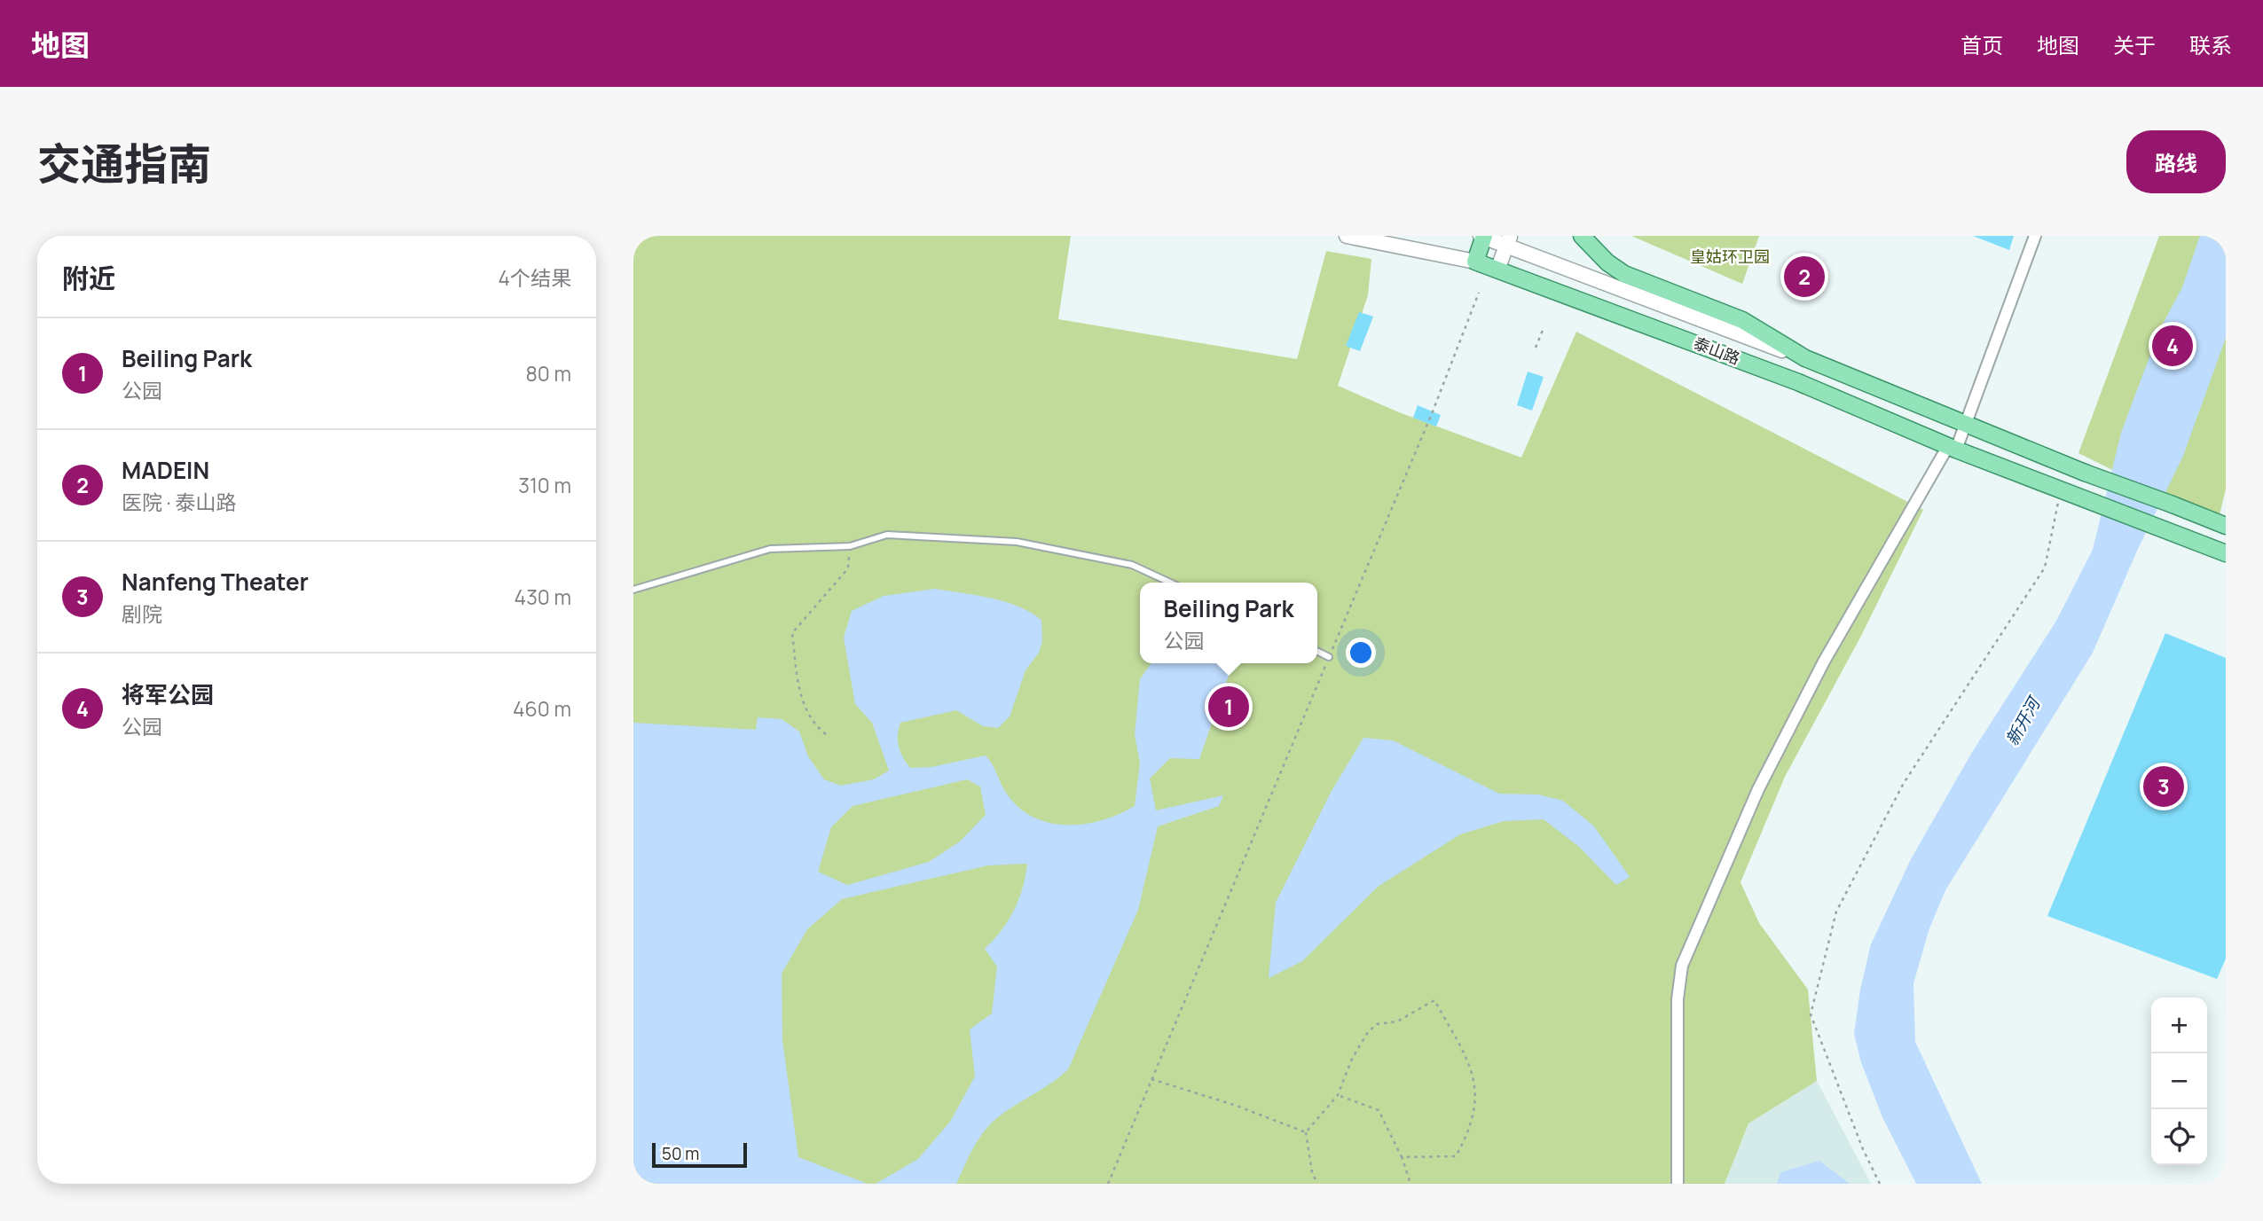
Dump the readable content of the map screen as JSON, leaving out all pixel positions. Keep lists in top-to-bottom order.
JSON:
{
  "streets": {
    "main road": ["泰山路"]
  },
  "water": ["新开河"],
  "parks": ["皇姑环卫园"],
  "scale_bar": "50 m",
  "page": {
    "header": "地图",
    "nav": [
      "首页",
      "地图",
      "关于",
      "联系"
    ],
    "title": "交通指南",
    "buttons": "路线",
    "heading": ["附近", "4个结果"],
    "pins": [
      "2",
      "4",
      "1",
      "3"
    ],
    "list": [
      {
        "mark": "1",
        "name": "Beiling Park",
        "note": "公园",
        "value": "80 m"
      },
      {
        "mark": "2",
        "name": "MADEIN",
        "note": "医院 · 泰山路",
        "value": "310 m"
      },
      {
        "mark": "3",
        "name": "Nanfeng Theater",
        "note": "剧院",
        "value": "430 m"
      },
      {
        "mark": "4",
        "name": "将军公园",
        "note": "公园",
        "value": "460 m"
      }
    ],
    "popup": ["Beiling Park", "公园"],
    "map_buttons": ["+", "−"],
    "scale": "50 m"
  }
}
